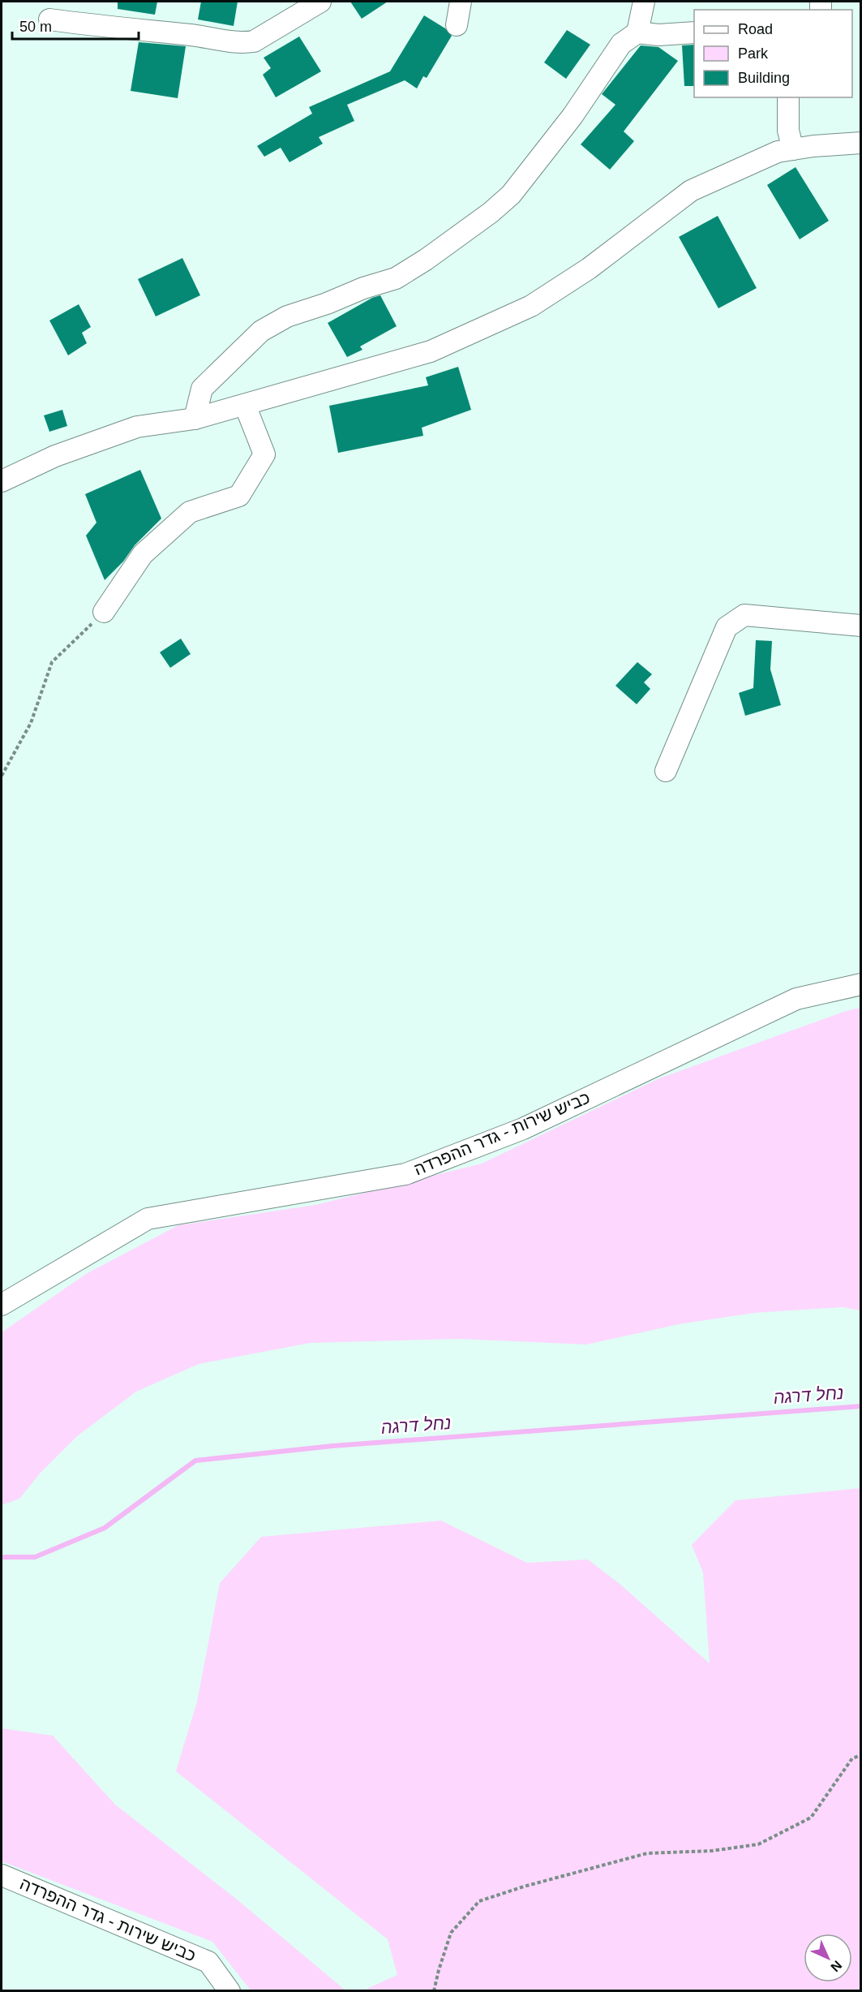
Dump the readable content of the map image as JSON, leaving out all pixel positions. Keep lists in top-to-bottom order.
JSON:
{
  "streets": {
    "street": ["כביש שירות - גדר ההפרדה"]
  },
  "water": ["נחל דרגה"],
  "legend": ["Road", "Park", "Building"],
  "scale_bar": "50 m",
  "north": "bottom right"
}
